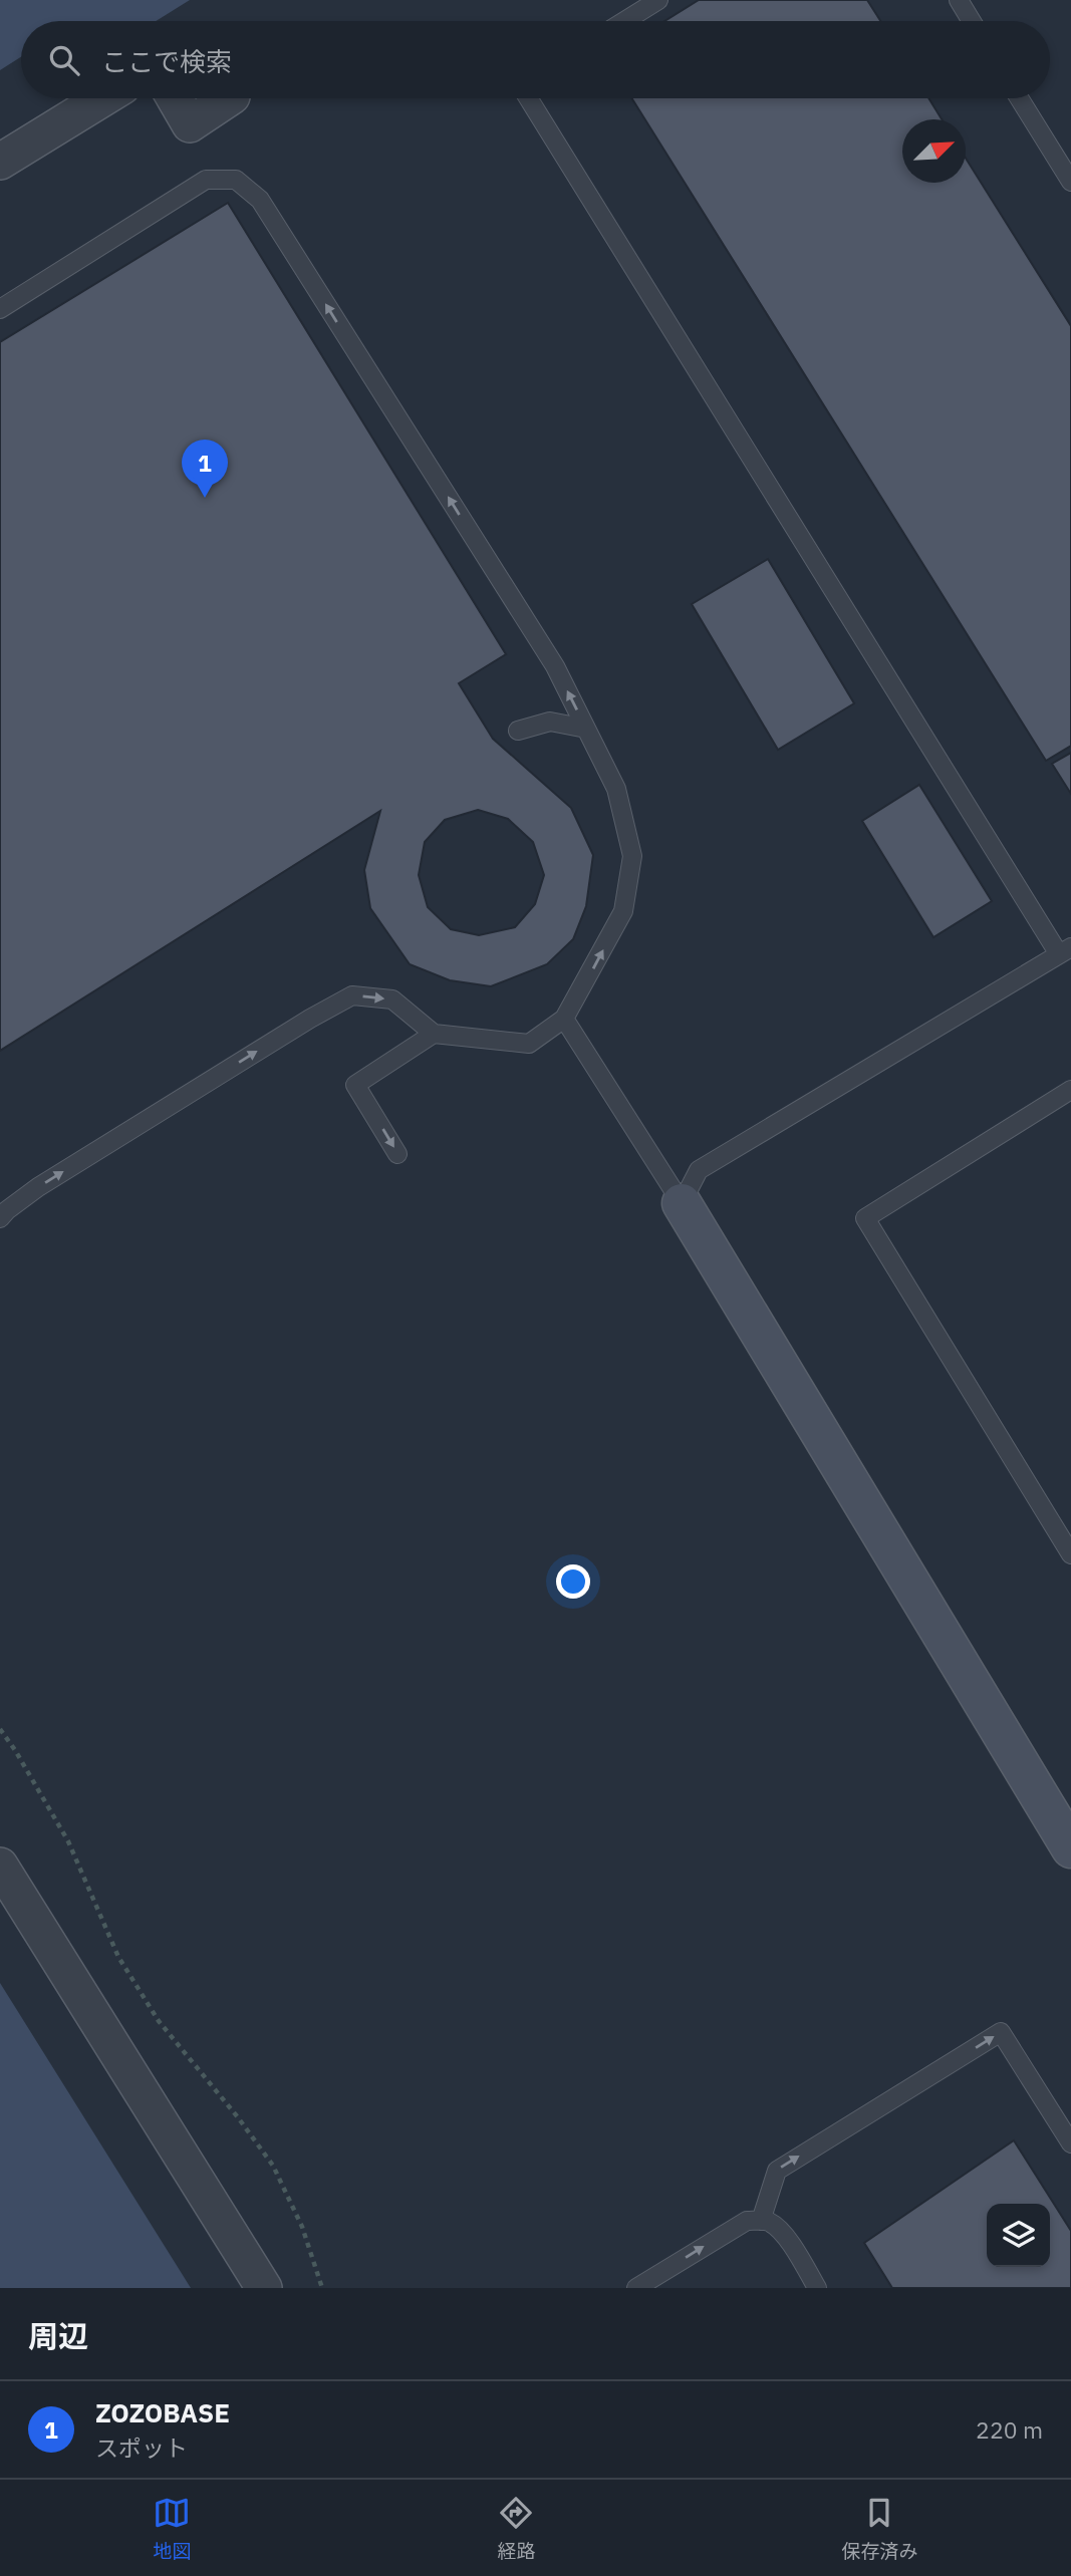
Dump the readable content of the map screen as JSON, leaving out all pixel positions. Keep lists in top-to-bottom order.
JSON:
{
  "north": "top right",
  "page": {
    "search": "ここで検索",
    "pins": "1",
    "heading": "周辺",
    "list": [
      {
        "mark": "1",
        "name": "ZOZOBASE",
        "note": "スポット",
        "value": "220 m"
      }
    ],
    "nav": ["地図", "経路", "保存済み"]
  }
}
